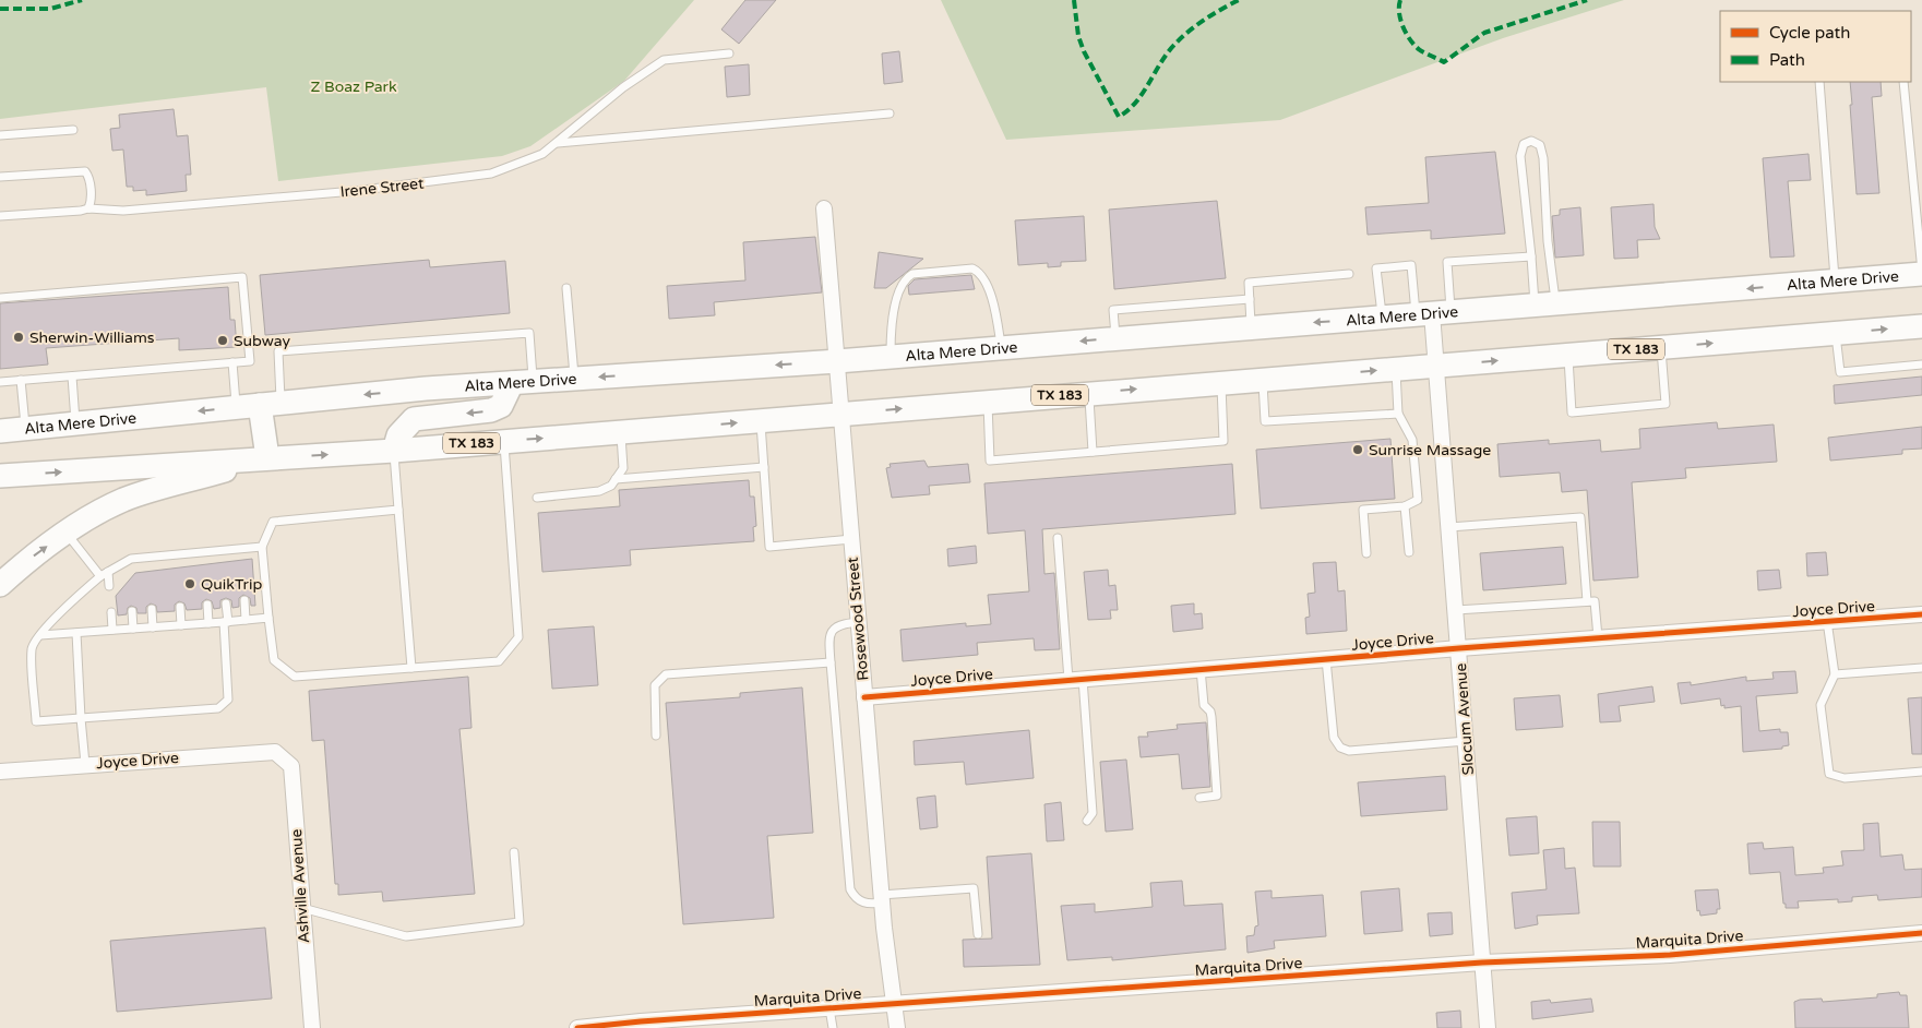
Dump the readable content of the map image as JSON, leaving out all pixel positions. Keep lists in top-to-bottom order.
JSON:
{
  "streets": {
    "main road": ["Alta Mere Drive", "TX 183"],
    "street": [
      "Joyce Drive",
      "Rosewood Street",
      "Slocum Avenue",
      "Ashville Avenue",
      "Marquita Drive"
    ],
    "lane": ["Irene Street"]
  },
  "crossings": [
    ["Alta Mere Drive", "Rosewood Street"],
    ["Alta Mere Drive", "Slocum Avenue"],
    ["TX 183", "Rosewood Street"],
    ["TX 183", "Slocum Avenue"],
    ["Joyce Drive", "Rosewood Street"],
    ["Joyce Drive", "Slocum Avenue"],
    ["Joyce Drive", "Ashville Avenue"],
    ["Rosewood Street", "Marquita Drive"],
    ["Slocum Avenue", "Marquita Drive"]
  ],
  "parks": ["Z Boaz Park"],
  "places": [
    "Sherwin-Williams",
    "Subway",
    "Sunrise Massage",
    "QuikTrip"
  ],
  "legend": ["Cycle path", "Path"]
}
